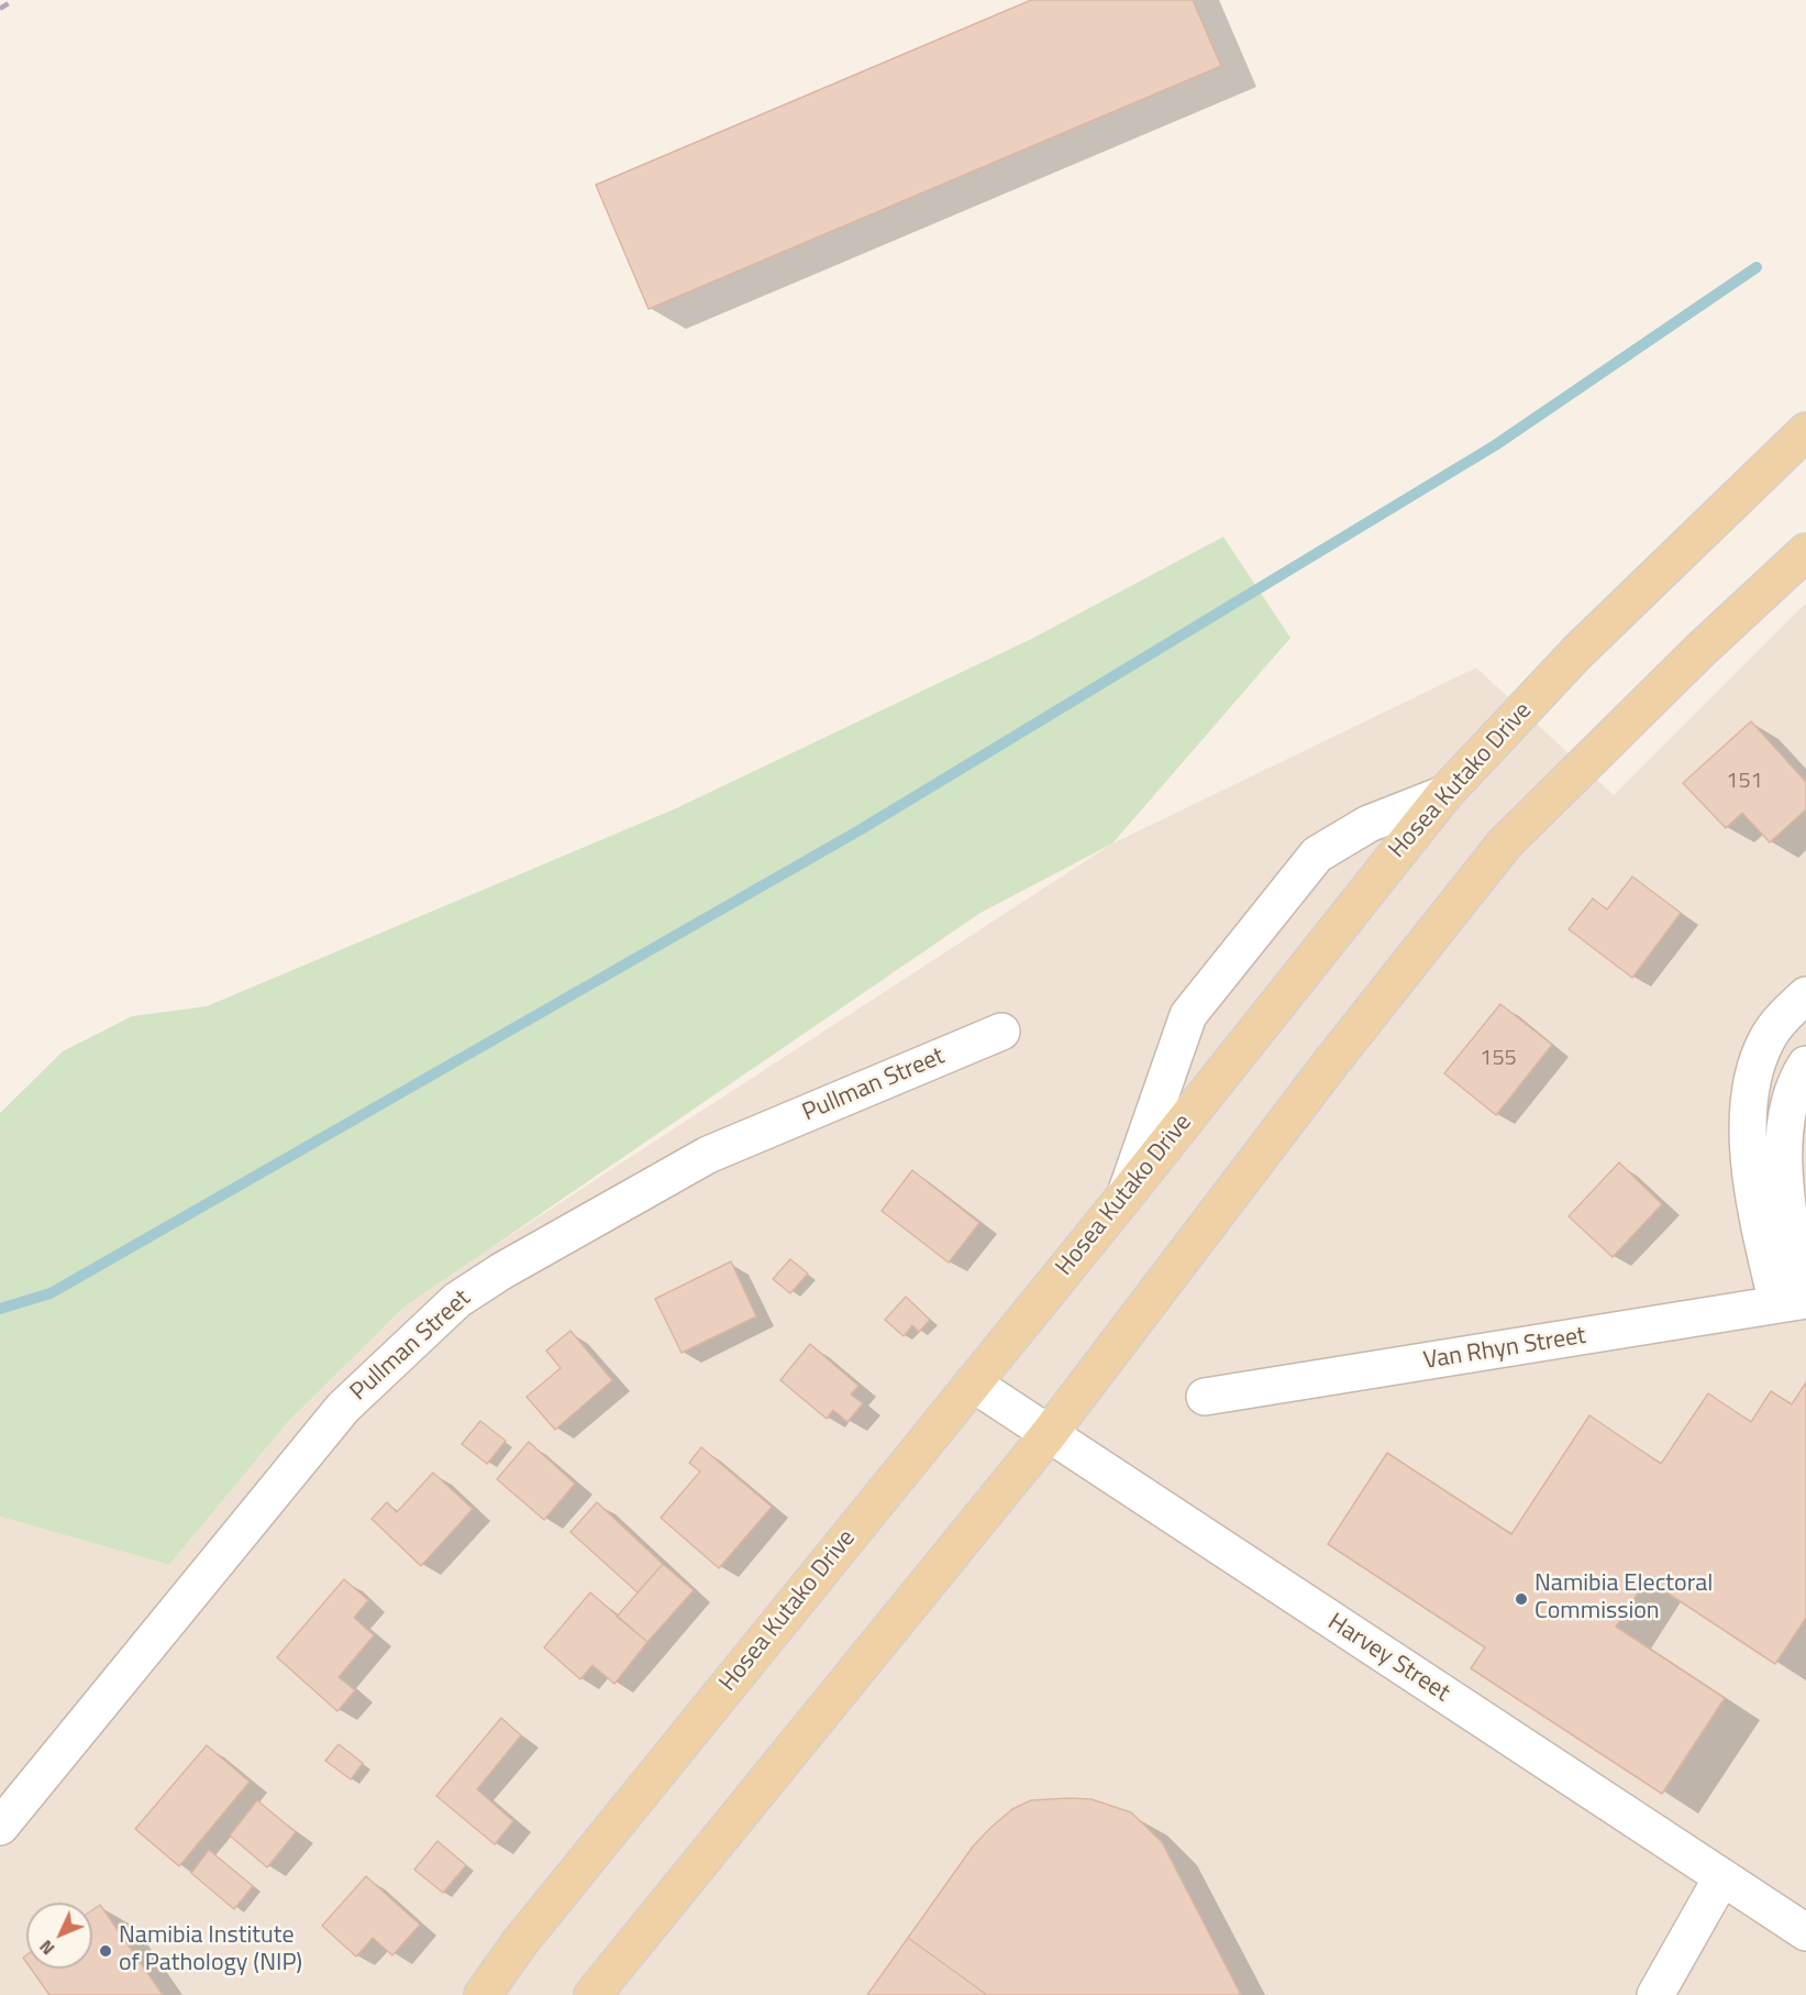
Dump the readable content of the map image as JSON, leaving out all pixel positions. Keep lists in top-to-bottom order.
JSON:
{
  "streets": {
    "main road": ["Hosea Kutako Drive"],
    "street": ["Pullman Street", "Van Rhyn Street", "Harvey Street"]
  },
  "crossings": [
    ["Hosea Kutako Drive", "Harvey Street"]
  ],
  "places": ["Namibia Electoral Commission", "Namibia Institute of Pathology (NIP)"],
  "house_numbers": ["151", "155"],
  "north": "bottom left"
}
